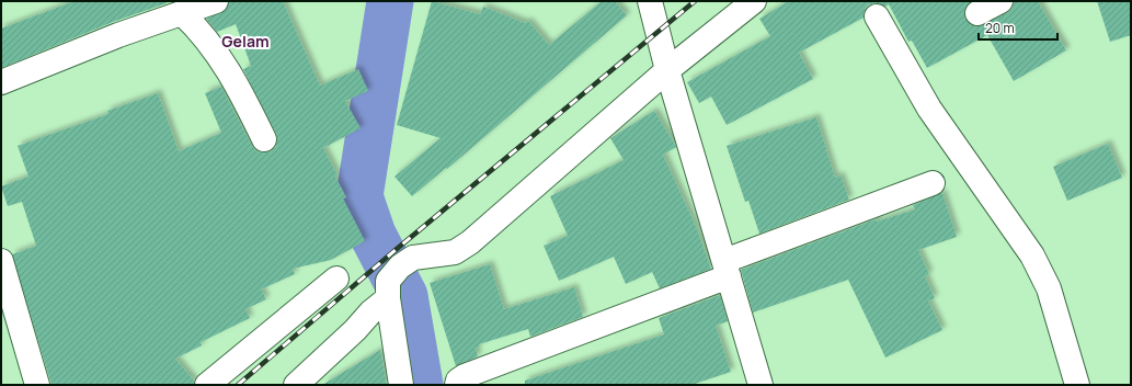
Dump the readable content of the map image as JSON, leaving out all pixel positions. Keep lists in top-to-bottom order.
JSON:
{
  "districts": ["Gelam"],
  "scale_bar": "20 m"
}
